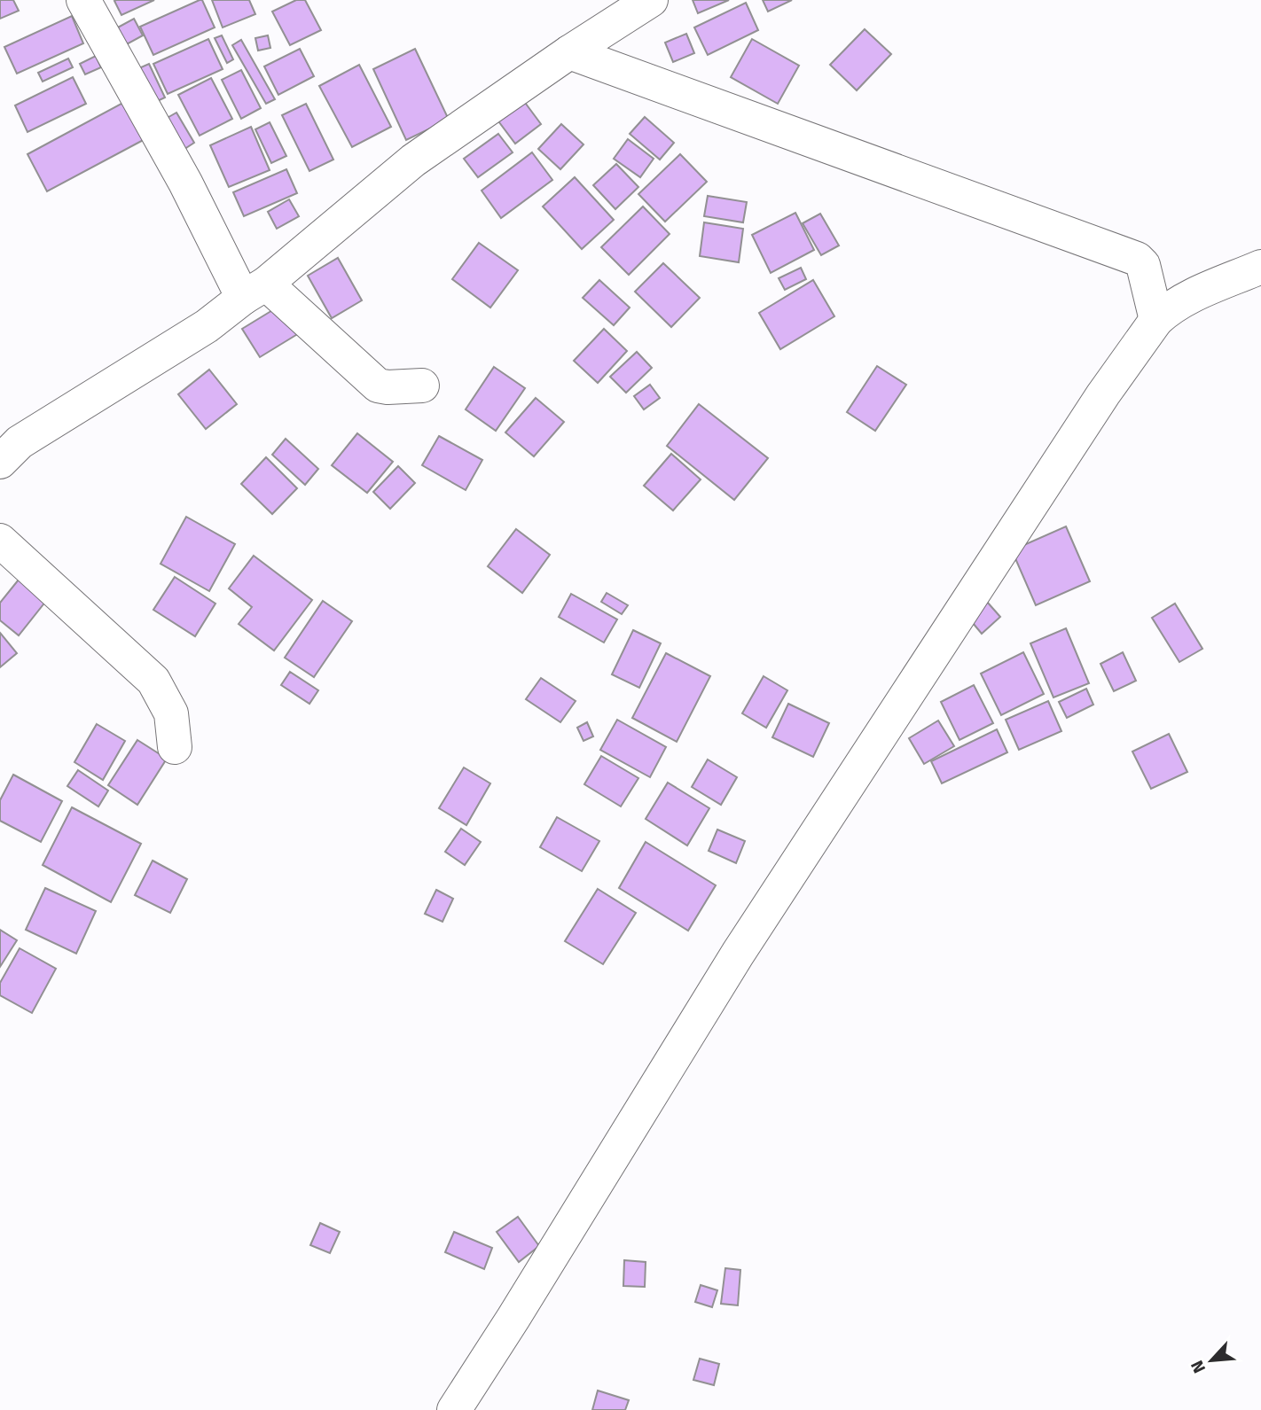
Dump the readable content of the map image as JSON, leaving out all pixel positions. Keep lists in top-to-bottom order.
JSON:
{
  "north": "bottom left"
}
